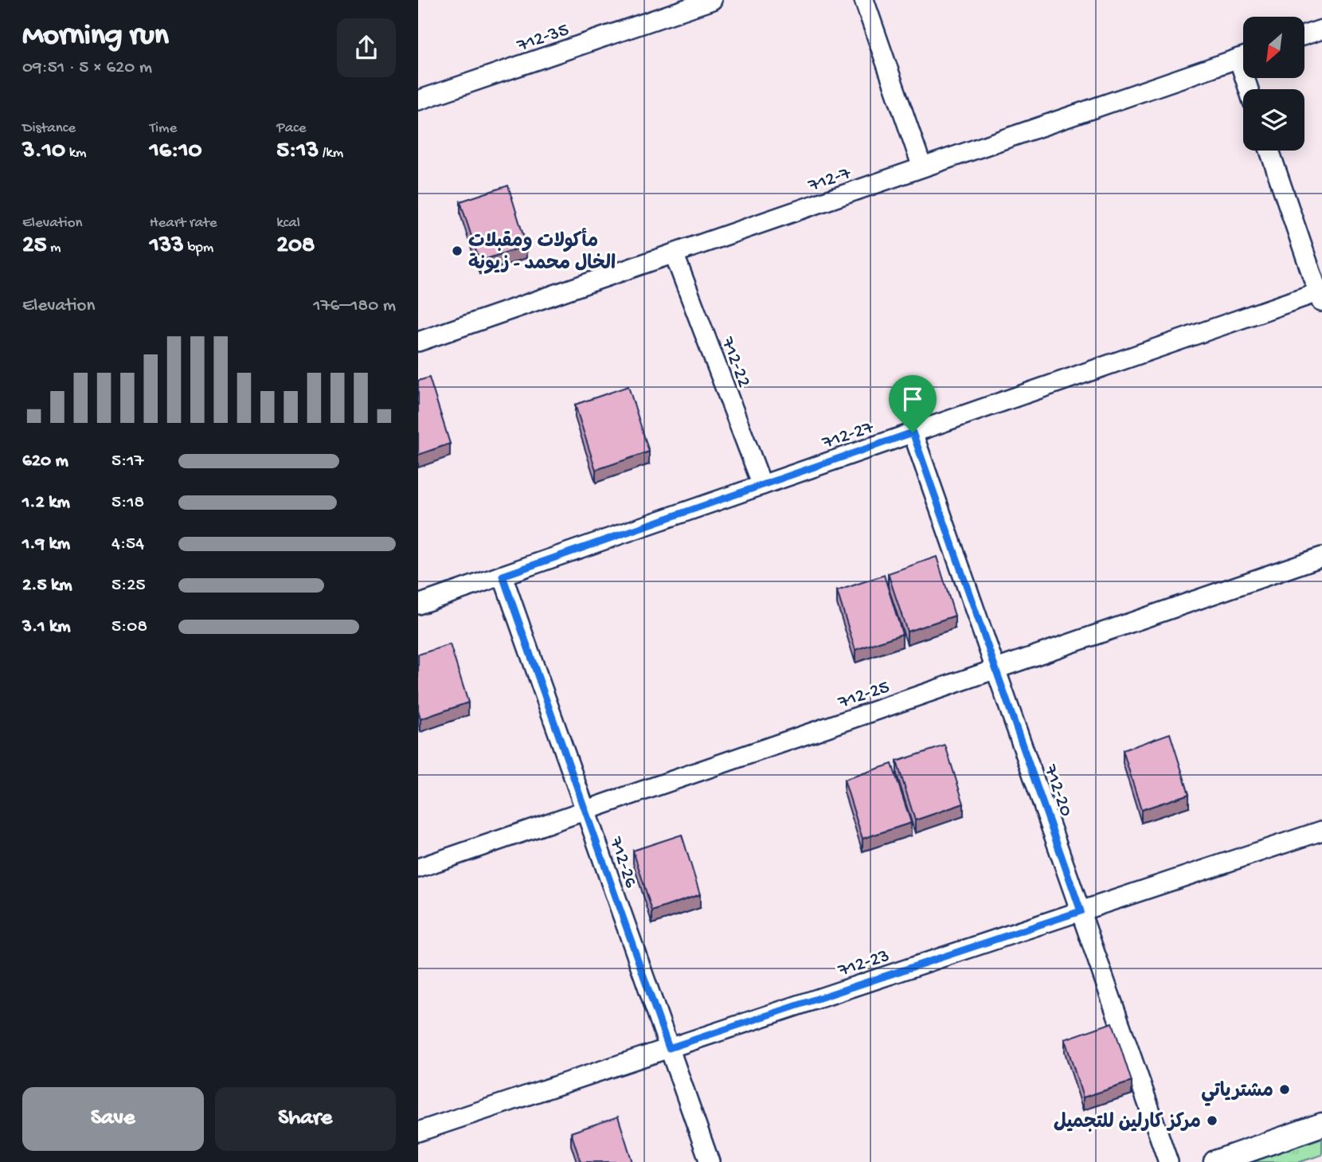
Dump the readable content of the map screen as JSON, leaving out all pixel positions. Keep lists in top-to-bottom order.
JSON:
{
  "streets": {
    "street": [
      "712-35",
      "712-7",
      "712-22",
      "712-27",
      "712-25",
      "712-20",
      "712-26",
      "712-23"
    ]
  },
  "crossings": [
    ["712-7", "712-22"],
    ["712-22", "712-27"],
    ["712-27", "712-20"],
    ["712-27", "712-26"],
    ["712-25", "712-20"],
    ["712-25", "712-26"],
    ["712-20", "712-23"],
    ["712-26", "712-23"]
  ],
  "places": ["مأكولات ومقبلات الخال محمد - زيونة", "مشترياتي", "مركز كارلين للتجميل"],
  "north": "bottom left",
  "page": {
    "heading": ["Morning run", "09:51 · 5 × 620 m"],
    "stats": [
      ["Distance", "3.10 km"],
      ["Time", "16:10"],
      ["Pace", "5:13 /km"],
      ["Elevation", "25 m"],
      ["Heart rate", "133 bpm"],
      ["kcal", "208"]
    ],
    "chart": ["Elevation", "176–180 m"],
    "list": [
      {
        "name": "620 m",
        "note": "5:17"
      },
      {
        "name": "1.2 km",
        "note": "5:18"
      },
      {
        "name": "1.9 km",
        "note": "4:54"
      },
      {
        "name": "2.5 km",
        "note": "5:25"
      },
      {
        "name": "3.1 km",
        "note": "5:08"
      }
    ],
    "buttons": ["Save", "Share"]
  }
}
